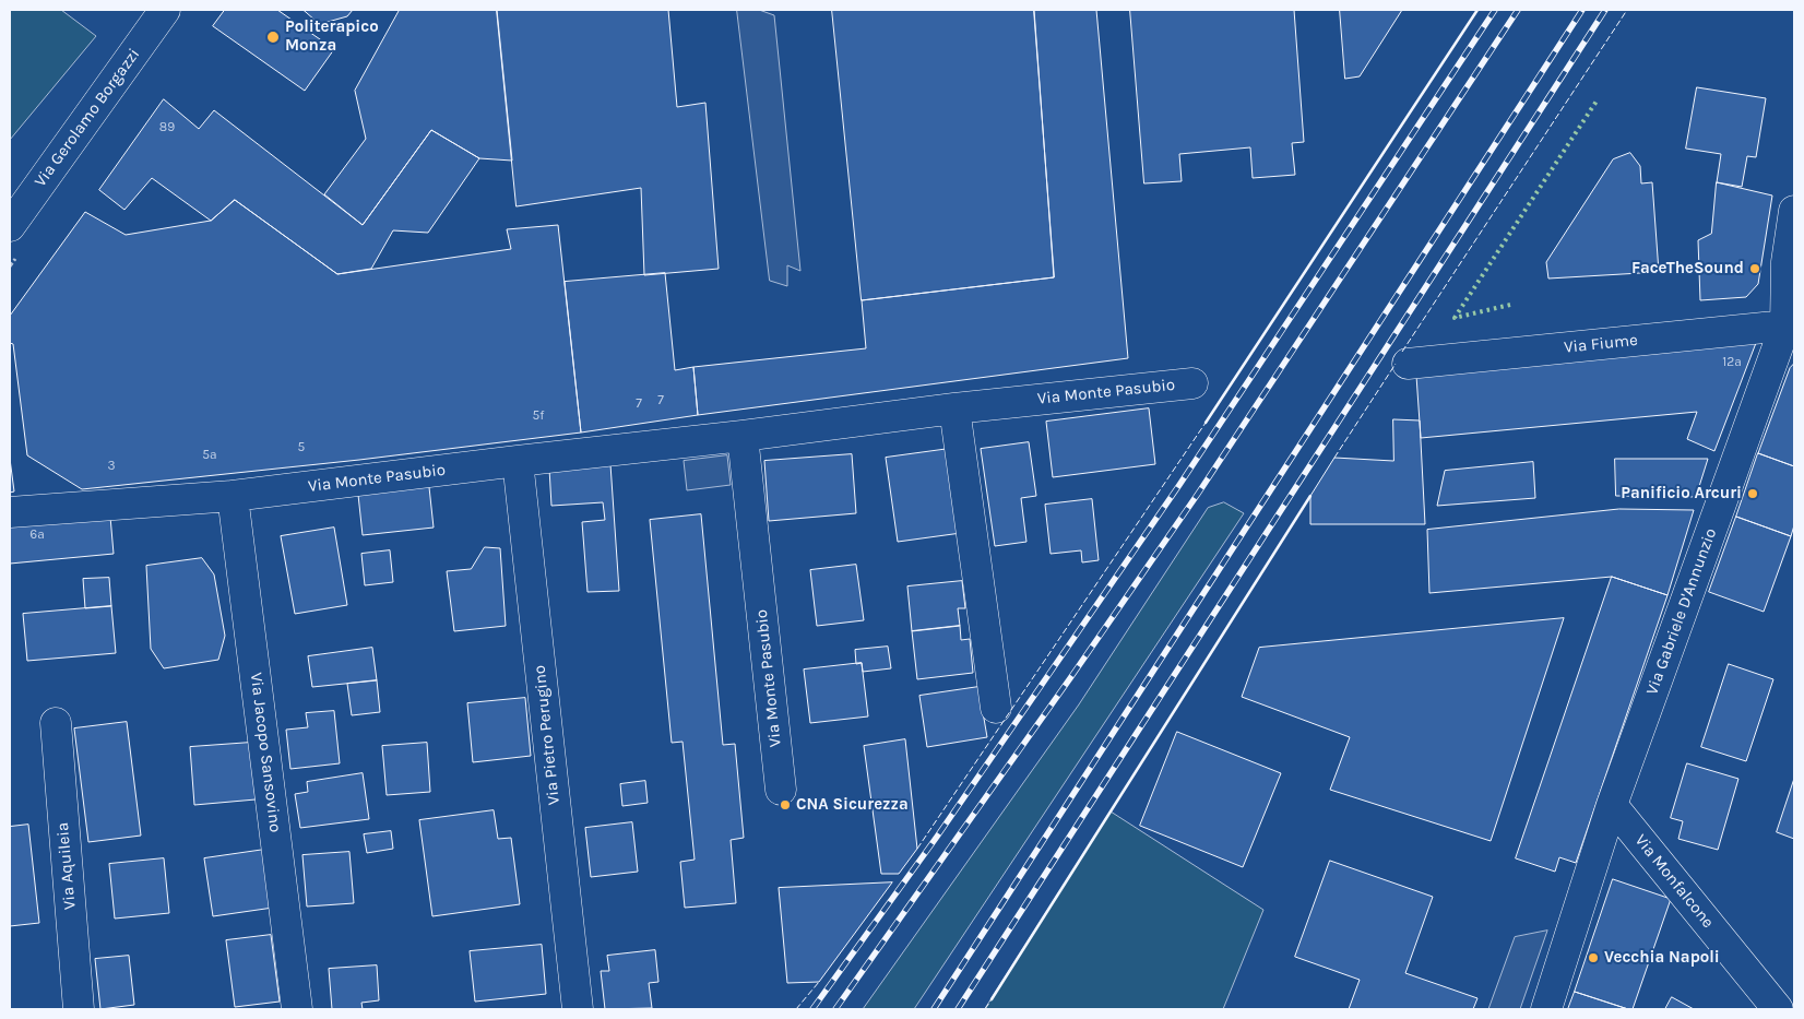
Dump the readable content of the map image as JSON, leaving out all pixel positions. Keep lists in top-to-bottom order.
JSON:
{
  "streets": {
    "street": [
      "Via Gerolamo Borgazzi",
      "Via Fiume",
      "Via Monte Pasubio",
      "Via Gabriele D'Annunzio",
      "Via Pietro Perugino",
      "Via Jacopo Sansovino",
      "Via Aquileia",
      "Via Monfalcone"
    ]
  },
  "crossings": [
    ["Via Fiume", "Via Gabriele D'Annunzio"],
    ["Via Monte Pasubio", "Via Pietro Perugino"],
    ["Via Monte Pasubio", "Via Jacopo Sansovino"],
    ["Via Gabriele D'Annunzio", "Via Monfalcone"]
  ],
  "places": [
    "Politerapico Monza",
    "FaceTheSound",
    "Panificio Arcuri",
    "CNA Sicurezza",
    "Vecchia Napoli"
  ],
  "house_numbers": [
    "89",
    "12a",
    "7",
    "7",
    "5f",
    "5",
    "5a",
    "3",
    "6a"
  ]
}
